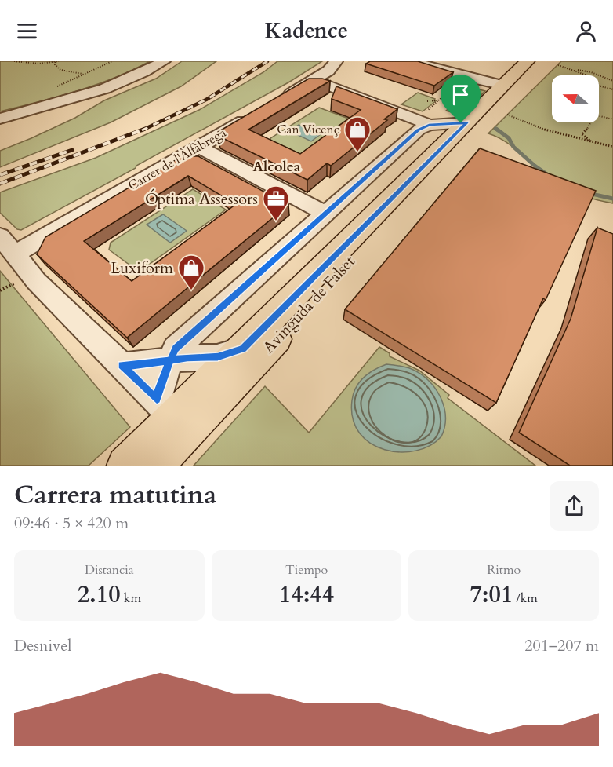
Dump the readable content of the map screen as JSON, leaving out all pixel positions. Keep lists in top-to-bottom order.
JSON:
{
  "streets": {
    "main road": ["Avinguda de Falset"],
    "street": ["Carrer de l'Àlfàbrega"]
  },
  "districts": ["Alcolea"],
  "places": {
    "shop": ["Can Vicenç", "Luxiform"],
    "office": ["Óptima Assessors"]
  },
  "north": "left",
  "page": {
    "header": "Kadence",
    "heading": ["Carrera matutina", "09:46 · 5 × 420 m"],
    "stats": [
      ["Distancia", "2.10 km"],
      ["Tiempo", "14:44"],
      ["Ritmo", "7:01 /km"]
    ],
    "chart": ["Desnivel", "201–207 m"]
  }
}
